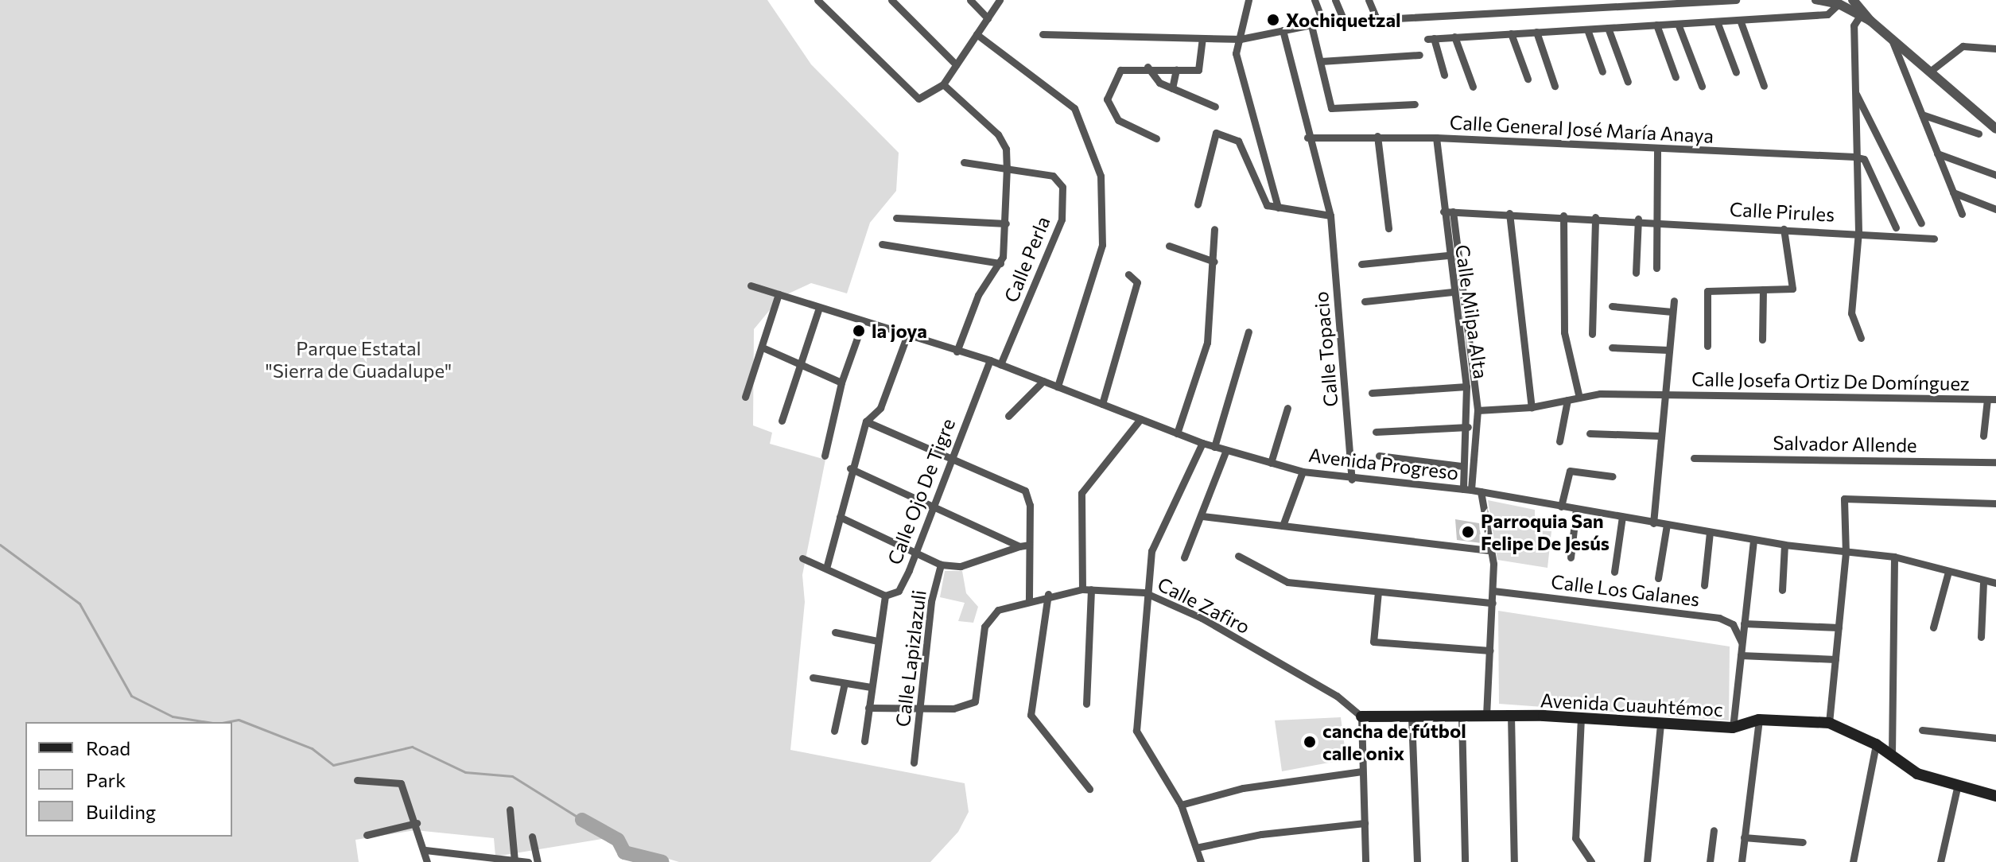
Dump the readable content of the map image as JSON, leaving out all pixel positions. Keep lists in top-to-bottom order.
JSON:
{
  "streets": {
    "main road": ["Avenida Cuauhtémoc"],
    "street": [
      "Calle General José María Anaya",
      "Calle Pirules",
      "Calle Perla",
      "Calle Milpa Alta",
      "Calle Topacio",
      "Calle Josefa Ortiz De Domínguez",
      "Salvador Allende",
      "Avenida Progreso",
      "Calle Ojo De Tigre",
      "Calle Los Galanes",
      "Calle Zafiro",
      "Calle Lapizlazuli"
    ]
  },
  "crossings": [
    ["Calle General José María Anaya", "Calle Milpa Alta"],
    ["Calle General José María Anaya", "Calle Topacio"],
    ["Calle Pirules", "Calle Milpa Alta"],
    ["Calle Perla", "Avenida Progreso"],
    ["Calle Milpa Alta", "Calle Josefa Ortiz De Domínguez"],
    ["Calle Milpa Alta", "Avenida Progreso"],
    ["Calle Topacio", "Avenida Progreso"],
    ["Calle Josefa Ortiz De Domínguez", "Avenida Progreso"],
    ["Avenida Progreso", "Calle Ojo De Tigre"],
    ["Calle Zafiro", "Calle Lapizlazuli"],
    ["Calle Zafiro", "Avenida Cuauhtémoc"]
  ],
  "parks": ["Parque Estatal \"Sierra de Guadalupe\""],
  "places": [
    "Xochiquetzal",
    "la joya",
    "Parroquia San Felipe De Jesús",
    "cancha de fútbol calle onix"
  ],
  "legend": ["Road", "Park", "Building"]
}
